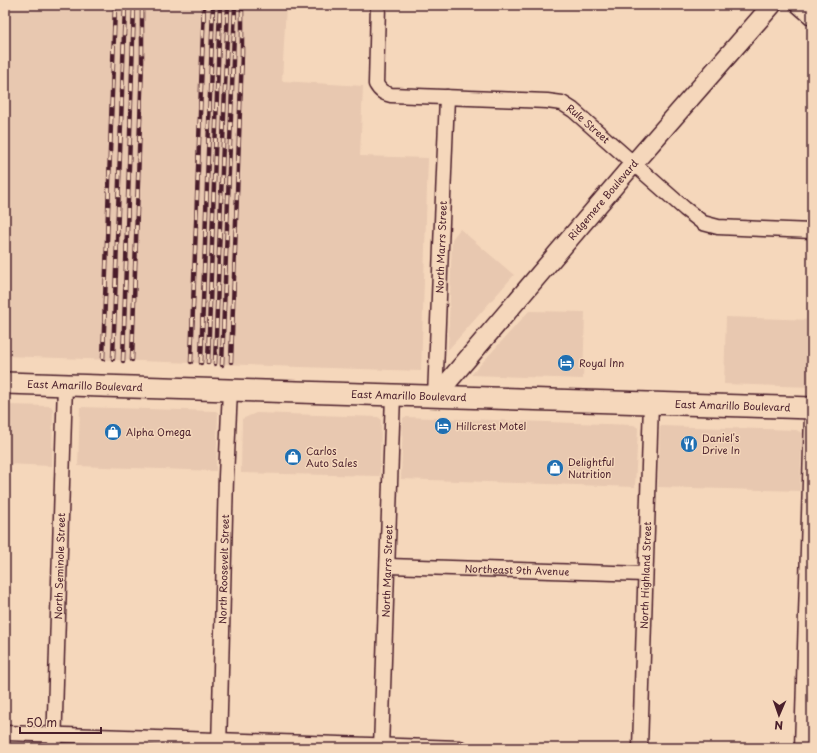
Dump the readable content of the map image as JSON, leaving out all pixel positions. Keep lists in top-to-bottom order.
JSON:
{
  "streets": {
    "highway": ["East Amarillo Boulevard"],
    "main road": ["Ridgemere Boulevard"],
    "street": [
      "Rule Street",
      "North Marrs Street",
      "North Seminole Street",
      "North Roosevelt Street",
      "Northeast 9th Avenue",
      "North Highland Street"
    ]
  },
  "crossings": [
    ["Rule Street", "Ridgemere Boulevard"],
    ["Rule Street", "North Marrs Street"],
    ["Ridgemere Boulevard", "North Marrs Street"],
    ["Ridgemere Boulevard", "East Amarillo Boulevard"],
    ["North Marrs Street", "East Amarillo Boulevard"],
    ["North Marrs Street", "Northeast 9th Avenue"],
    ["East Amarillo Boulevard", "North Seminole Street"],
    ["East Amarillo Boulevard", "North Roosevelt Street"],
    ["East Amarillo Boulevard", "North Highland Street"],
    ["Northeast 9th Avenue", "North Highland Street"]
  ],
  "places": {
    "hotel": ["Royal Inn", "Hillcrest Motel"],
    "shop": ["Alpha Omega", "Carlos Auto Sales", "Delightful Nutrition"],
    "restaurant": ["Daniel's Drive In"]
  },
  "scale_bar": "50 m",
  "north": "bottom"
}
